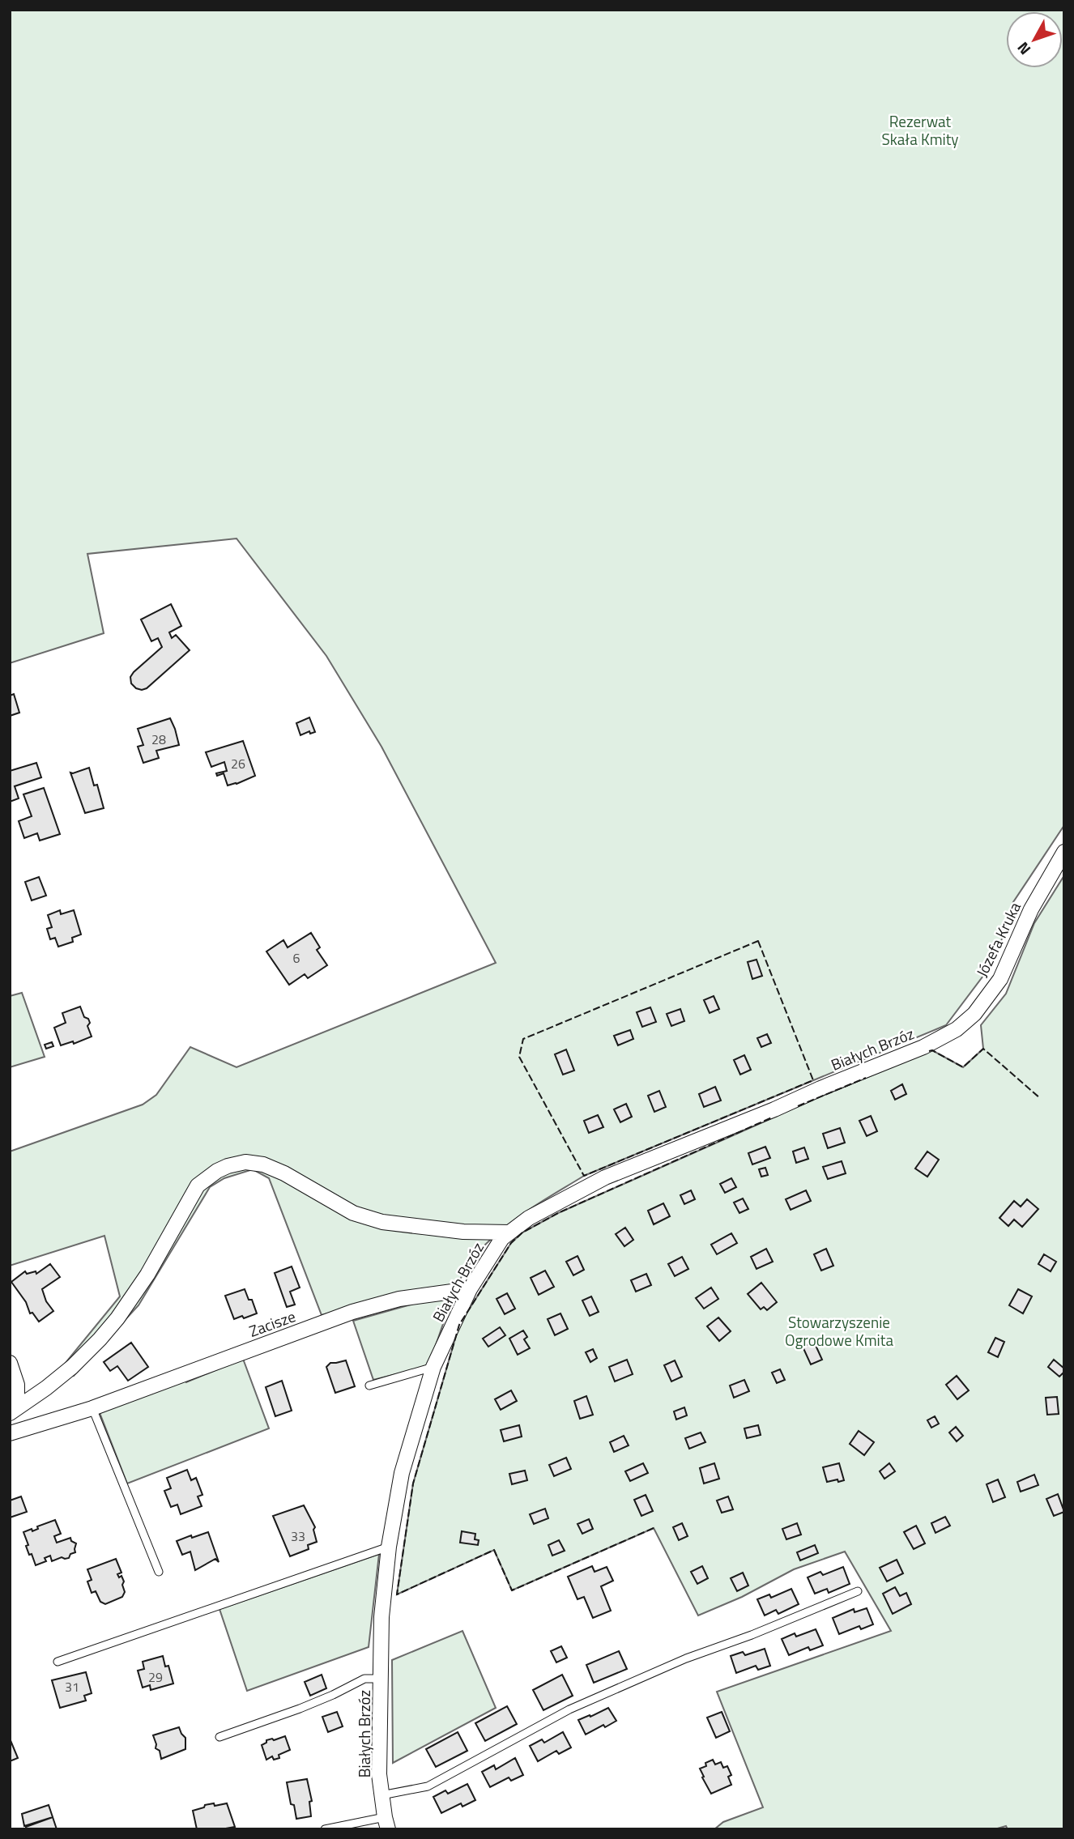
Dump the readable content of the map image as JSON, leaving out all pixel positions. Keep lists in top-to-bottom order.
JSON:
{
  "streets": {
    "street": ["Józefa Kruka", "Białych Brzóz", "Zacisze"]
  },
  "crossings": [
    ["Józefa Kruka", "Białych Brzóz"],
    ["Białych Brzóz", "Zacisze"]
  ],
  "parks": ["Rezerwat Skała Kmity", "Stowarzyszenie Ogrodowe Kmita"],
  "house_numbers": [
    "28",
    "26",
    "6",
    "33",
    "29",
    "31"
  ],
  "north": "bottom left"
}
